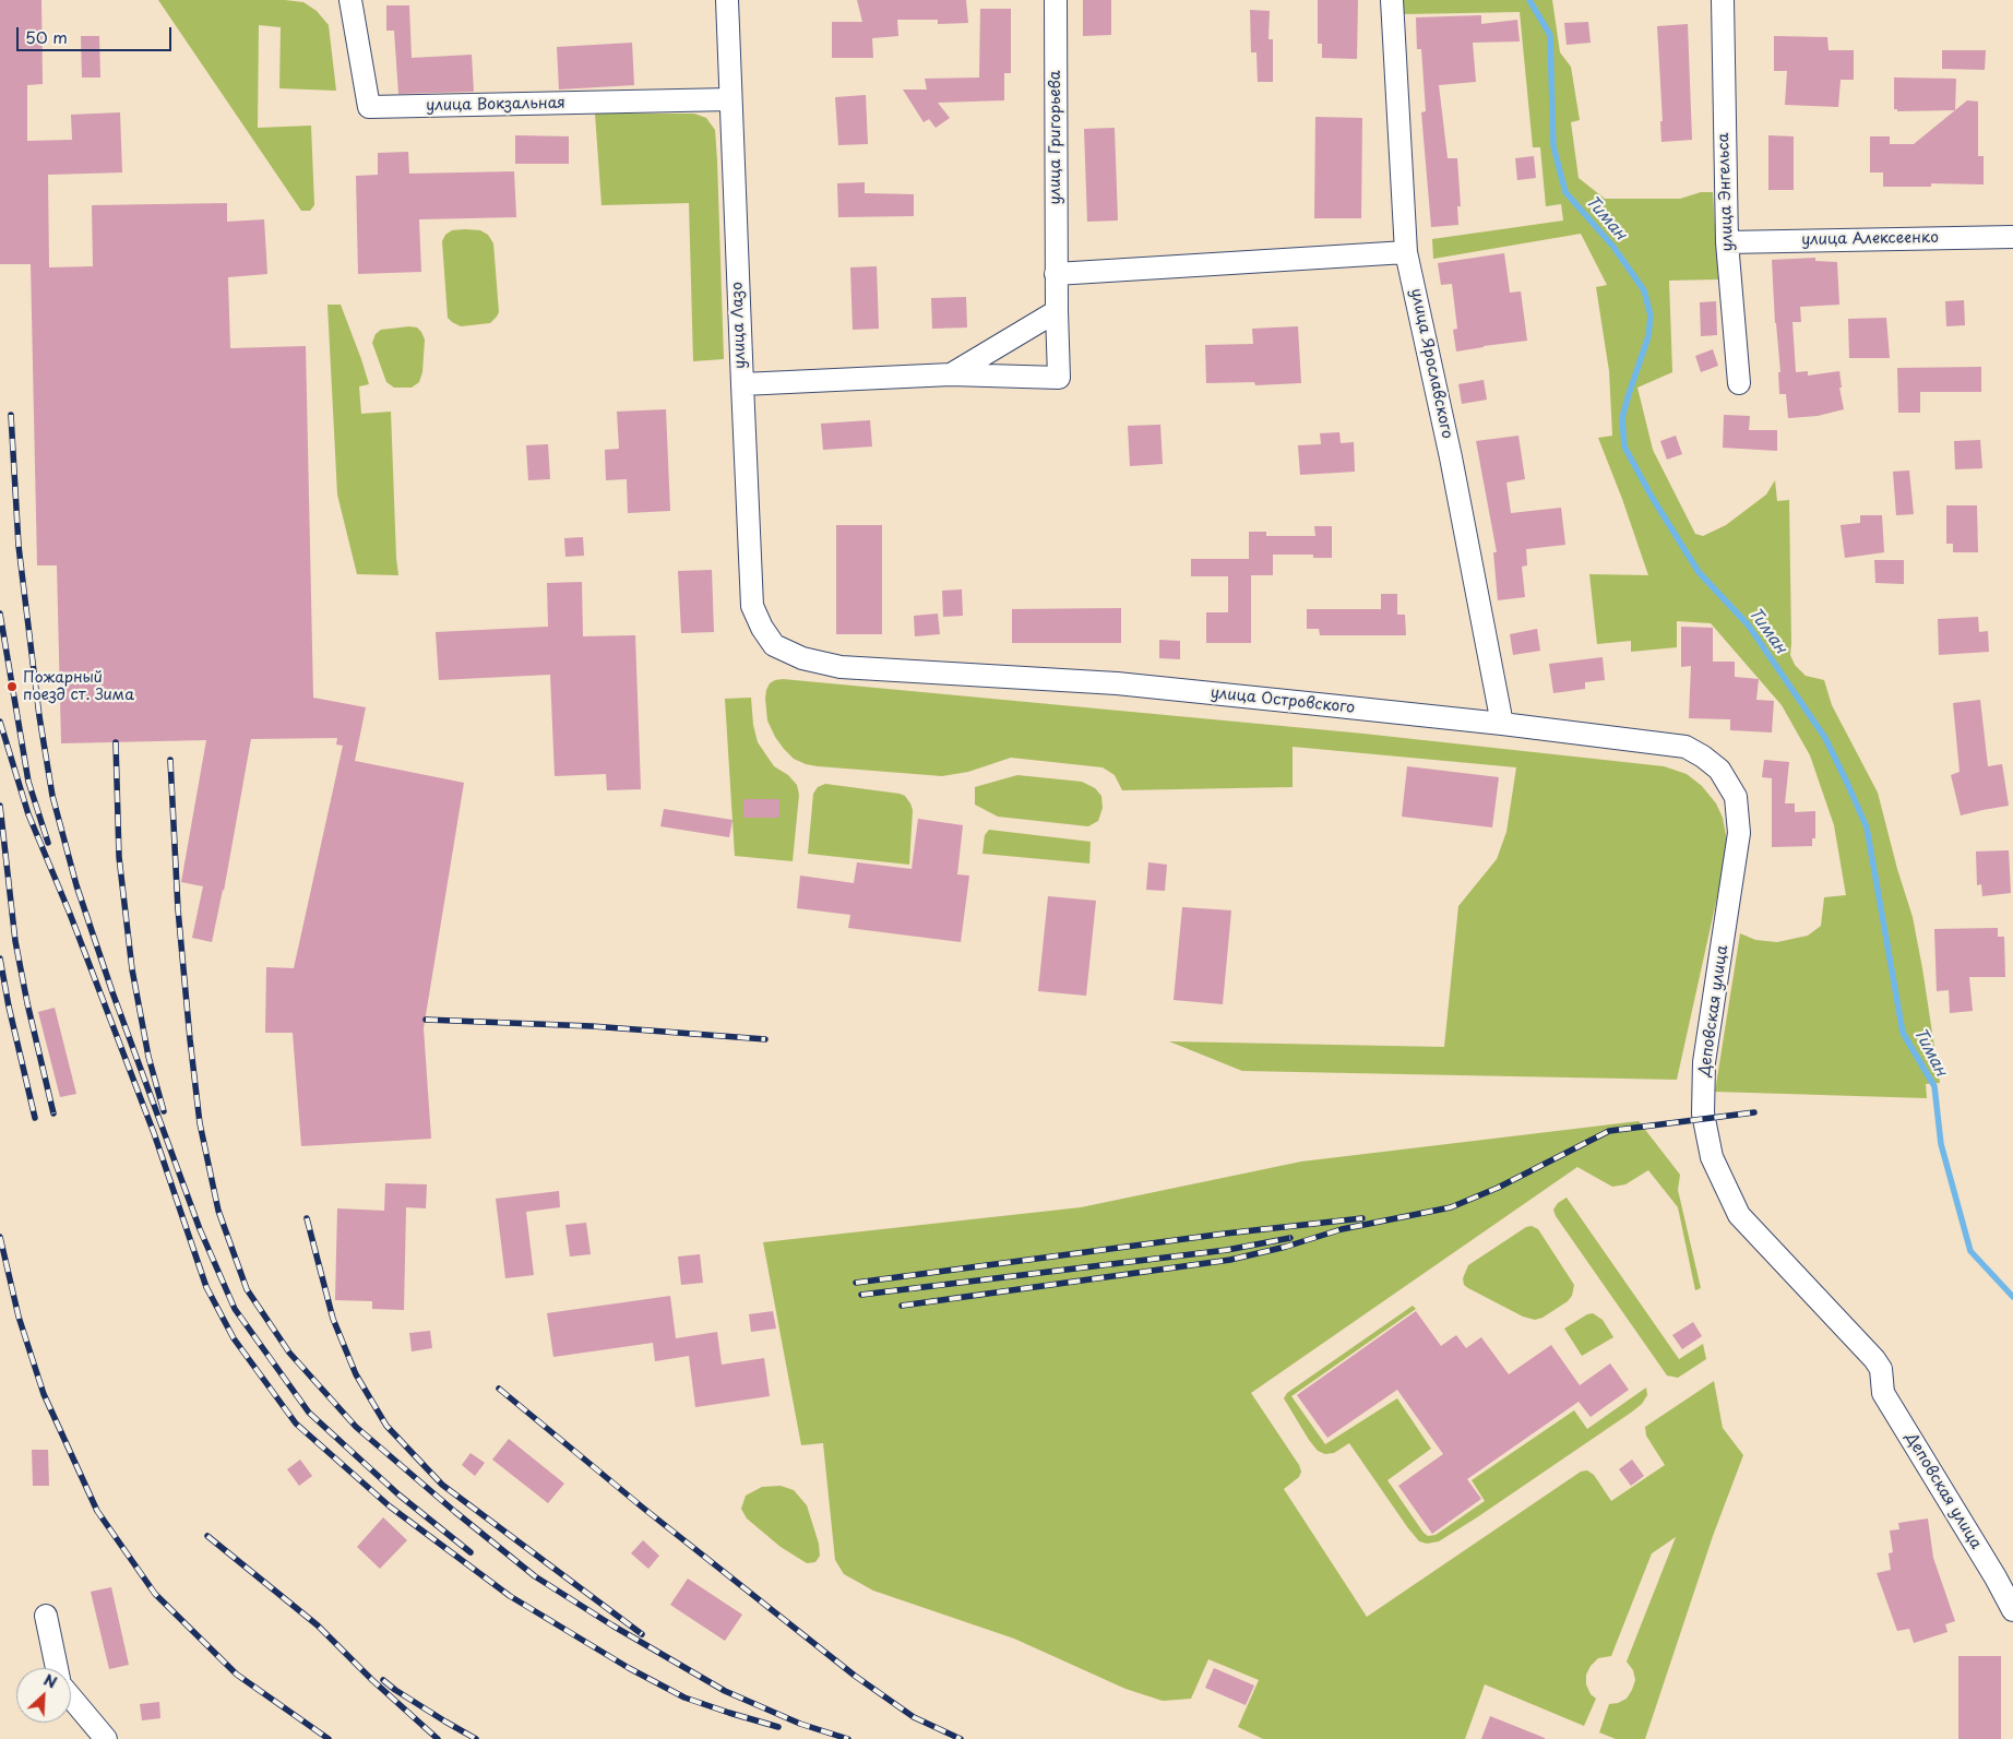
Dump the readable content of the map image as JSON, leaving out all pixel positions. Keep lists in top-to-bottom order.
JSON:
{
  "streets": {
    "street": [
      "улица Вокзальная",
      "улица Григорьева",
      "улица Энгельса",
      "улица Алексеенко",
      "улица Лазо",
      "улица Ярославского",
      "улица Островского",
      "Деповская улица"
    ]
  },
  "crossings": [
    ["улица Вокзальная", "улица Лазо"],
    ["улица Энгельса", "улица Алексеенко"],
    ["улица Лазо", "улица Островского"],
    ["улица Ярославского", "улица Островского"],
    ["улица Островского", "Деповская улица"]
  ],
  "water": ["Тиман"],
  "places": ["Пожарный поезд ст. Зима"],
  "scale_bar": "50 m",
  "north": "top right"
}
